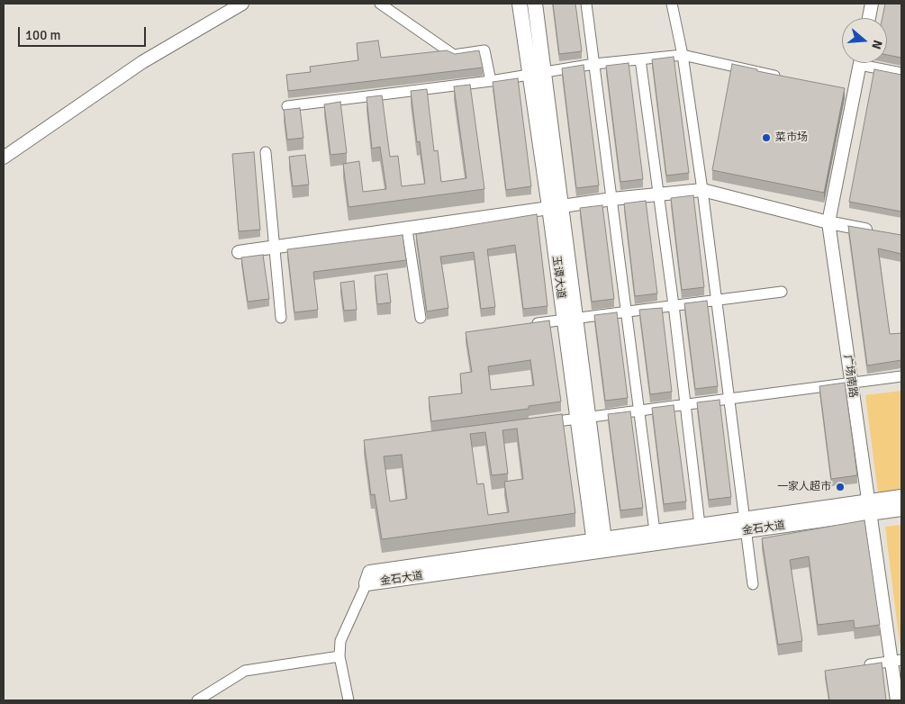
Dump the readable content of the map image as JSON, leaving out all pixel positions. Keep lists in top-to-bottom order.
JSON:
{
  "streets": {
    "main road": ["玉谭大道", "金石大道"],
    "street": ["广场南路"]
  },
  "crossings": [
    ["玉谭大道", "金石大道"],
    ["广场南路", "金石大道"]
  ],
  "places": ["菜市场", "一家人超市"],
  "scale_bar": "100 m",
  "north": "right"
}
